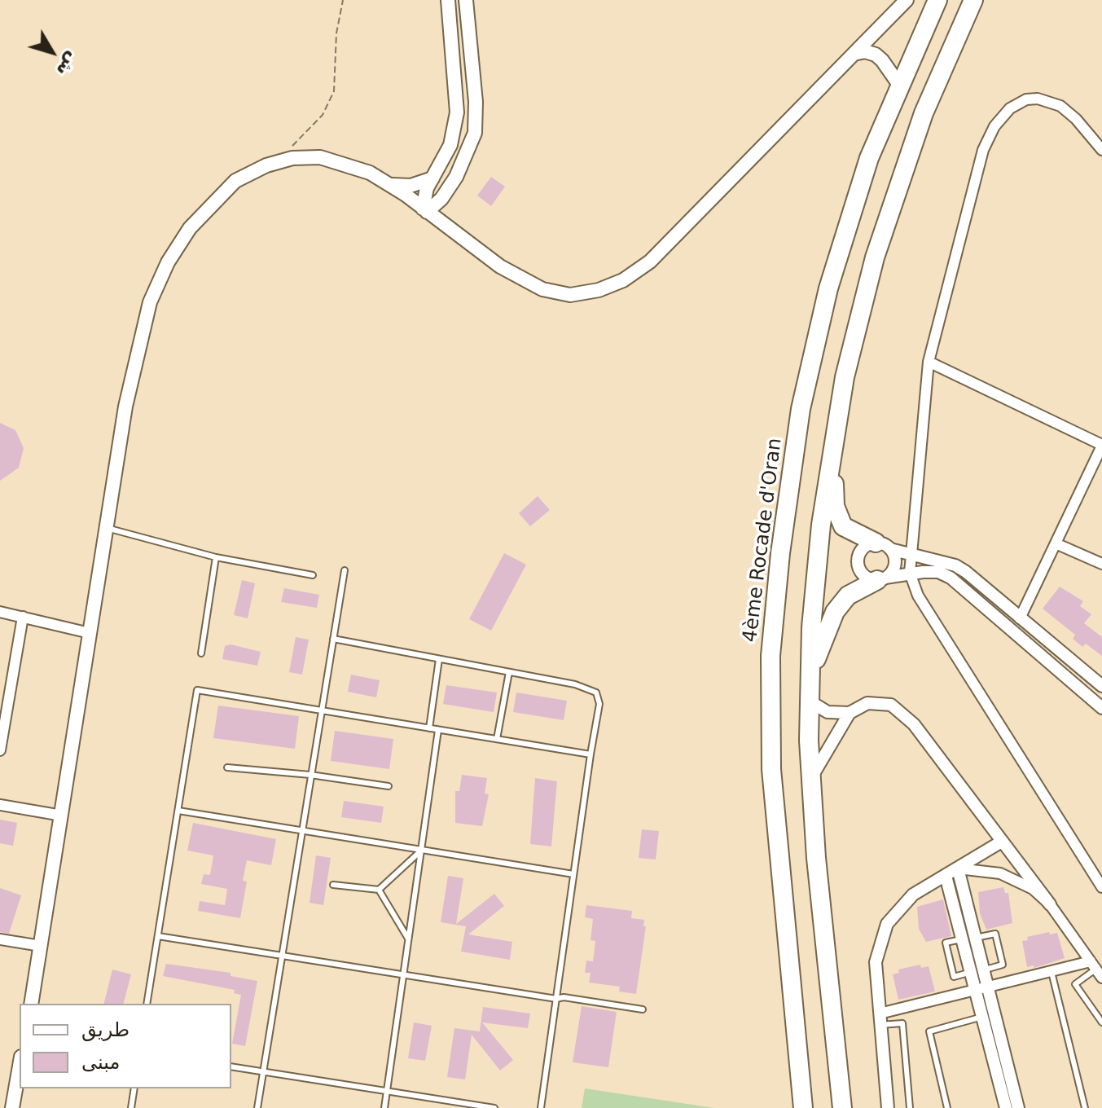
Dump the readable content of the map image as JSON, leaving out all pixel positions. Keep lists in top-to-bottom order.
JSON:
{
  "streets": {
    "highway": ["4ème Rocade d'Oran"]
  },
  "legend": ["طريق", "مبنى"],
  "north": "bottom right"
}
